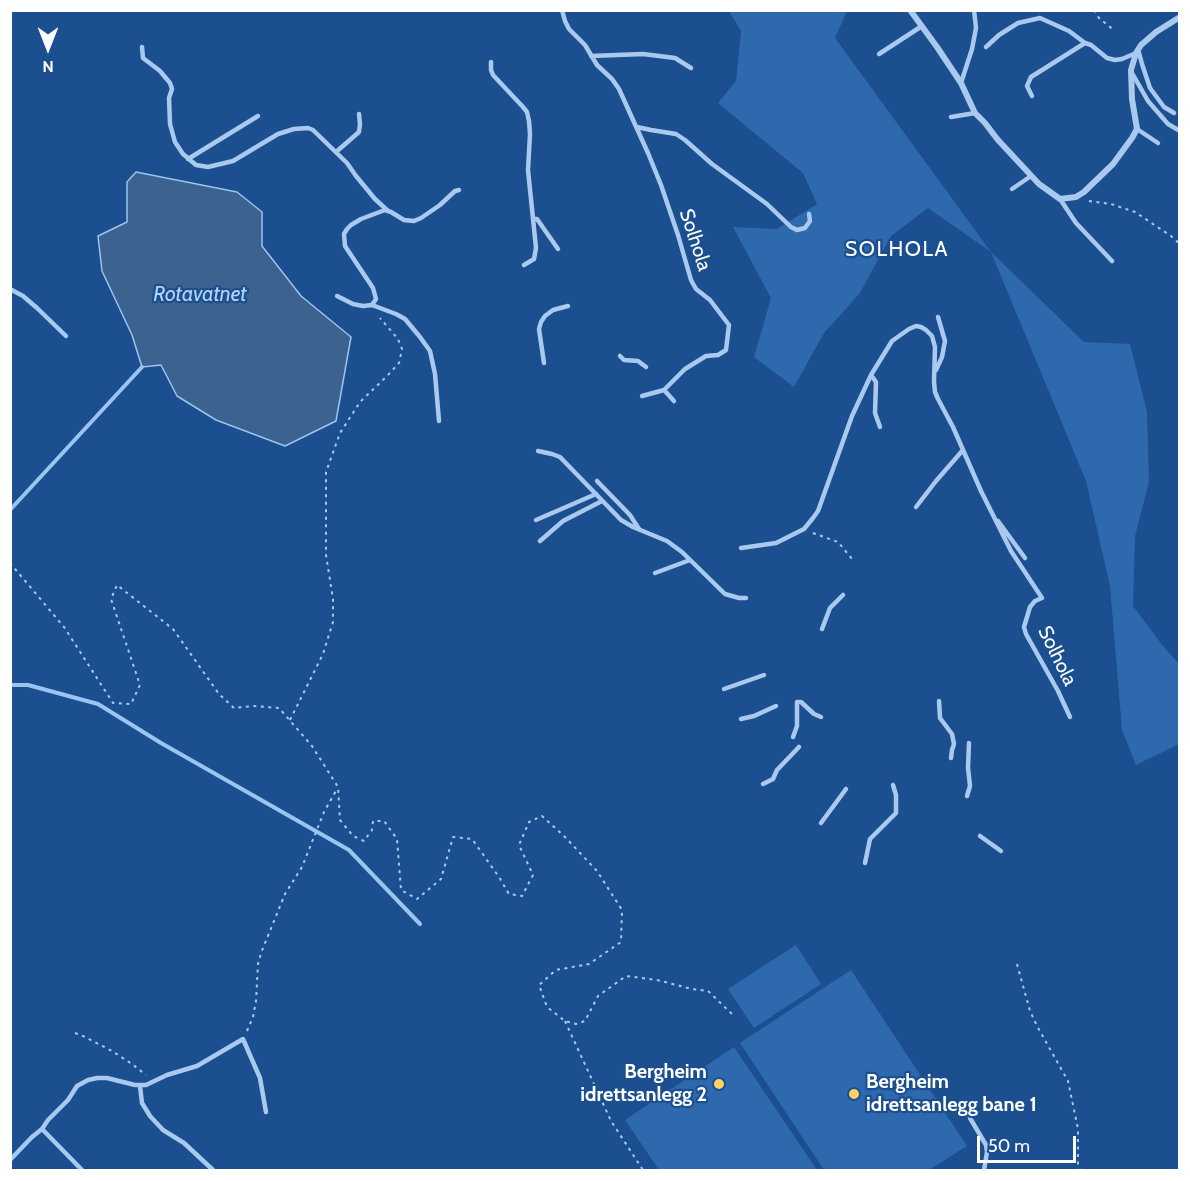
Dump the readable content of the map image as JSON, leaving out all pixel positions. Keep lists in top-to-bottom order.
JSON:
{
  "streets": {
    "lane": ["Solhola"]
  },
  "districts": ["SOLHOLA"],
  "water": ["Rotavatnet"],
  "places": ["Bergheim idrettsanlegg 2", "Bergheim idrettsanlegg bane 1"],
  "scale_bar": "50 m",
  "north": "bottom"
}
